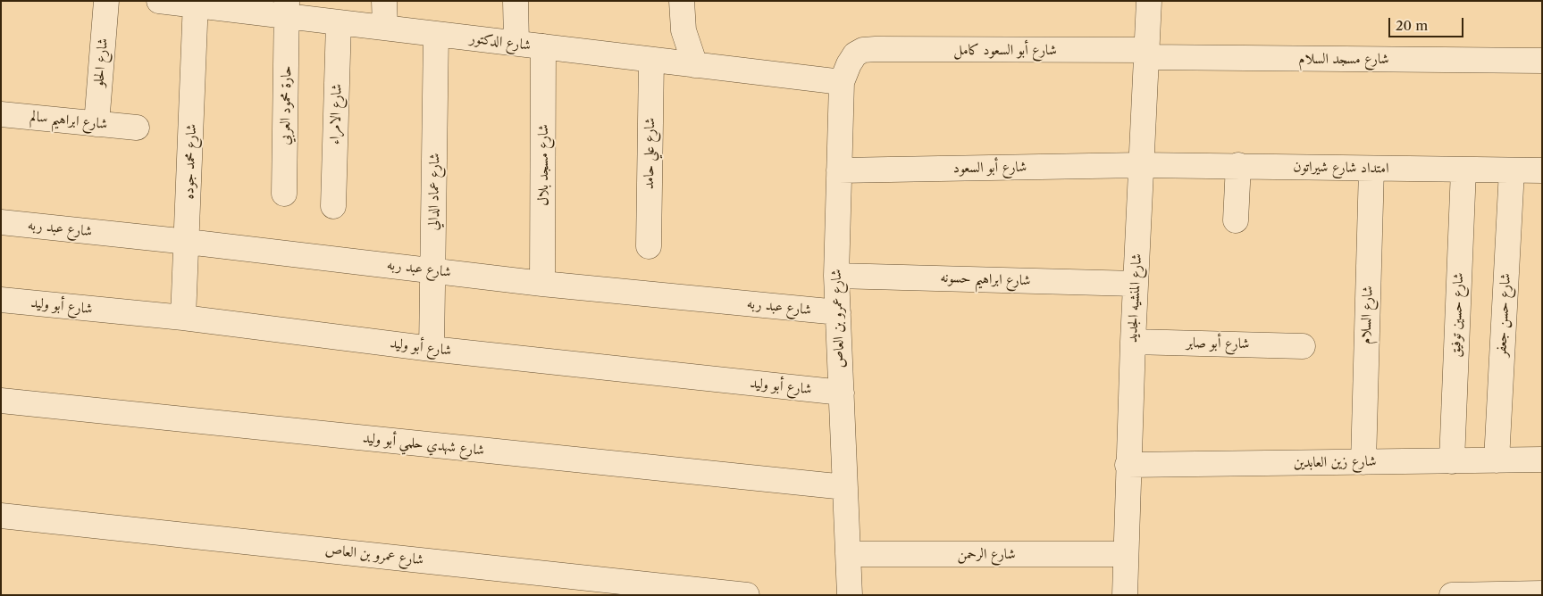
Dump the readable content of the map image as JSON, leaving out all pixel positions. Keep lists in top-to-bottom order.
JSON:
{
  "streets": {
    "street": [
      "شارع الدكتور",
      "شارع أبو السعود كامل",
      "شارع مسجد السلام",
      "شارع الحلو",
      "حارة محمود العربي",
      "شارع الامراء",
      "شارع ابراهيم سالم",
      "شارع علي حامد",
      "شارع محمد جوده",
      "شارع مسجد بلال",
      "شارع أبو السعود",
      "امتداد شارع شيراتون",
      "شارع عماد الدالي",
      "شارع عبد ربه",
      "شارع ابراهيم حسونه",
      "شارع المنشيه الجديد",
      "شارع أبو وليد",
      "شارع السلام",
      "شارع حسين توفيق",
      "شارع حسن جعفر",
      "شارع عمرو بن العاص",
      "شارع أبو صابر",
      "شارع شهدي حلمي أبو وليد",
      "شارع زين العابدين",
      "شارع الرحمن"
    ]
  },
  "crossings": [
    ["شارع الدكتور", "حارة محمود العربي"],
    ["شارع الدكتور", "شارع الامراء"],
    ["شارع الدكتور", "شارع علي حامد"],
    ["شارع الدكتور", "شارع محمد جوده"],
    ["شارع الدكتور", "شارع مسجد بلال"],
    ["شارع الدكتور", "شارع عماد الدالي"],
    ["شارع الدكتور", "شارع عمرو بن العاص"],
    ["شارع أبو السعود كامل", "شارع مسجد السلام"],
    ["شارع أبو السعود كامل", "شارع المنشيه الجديد"],
    ["شارع أبو السعود كامل", "شارع عمرو بن العاص"],
    ["شارع مسجد السلام", "شارع المنشيه الجديد"],
    ["شارع الحلو", "شارع ابراهيم سالم"],
    ["شارع محمد جوده", "شارع عبد ربه"],
    ["شارع محمد جوده", "شارع أبو وليد"],
    ["شارع مسجد بلال", "شارع عبد ربه"],
    ["شارع أبو السعود", "امتداد شارع شيراتون"],
    ["شارع أبو السعود", "شارع المنشيه الجديد"],
    ["شارع أبو السعود", "شارع عمرو بن العاص"],
    ["امتداد شارع شيراتون", "شارع المنشيه الجديد"],
    ["امتداد شارع شيراتون", "شارع السلام"],
    ["امتداد شارع شيراتون", "شارع حسين توفيق"],
    ["امتداد شارع شيراتون", "شارع حسن جعفر"],
    ["شارع عماد الدالي", "شارع عبد ربه"],
    ["شارع عماد الدالي", "شارع أبو وليد"],
    ["شارع عبد ربه", "شارع عمرو بن العاص"],
    ["شارع ابراهيم حسونه", "شارع المنشيه الجديد"],
    ["شارع ابراهيم حسونه", "شارع عمرو بن العاص"],
    ["شارع المنشيه الجديد", "شارع أبو صابر"],
    ["شارع المنشيه الجديد", "شارع زين العابدين"],
    ["شارع المنشيه الجديد", "شارع الرحمن"],
    ["شارع أبو وليد", "شارع عمرو بن العاص"],
    ["شارع السلام", "شارع زين العابدين"],
    ["شارع حسين توفيق", "شارع زين العابدين"],
    ["شارع حسن جعفر", "شارع زين العابدين"],
    ["شارع عمرو بن العاص", "شارع شهدي حلمي أبو وليد"],
    ["شارع عمرو بن العاص", "شارع الرحمن"]
  ],
  "scale_bar": "20 m"
}
